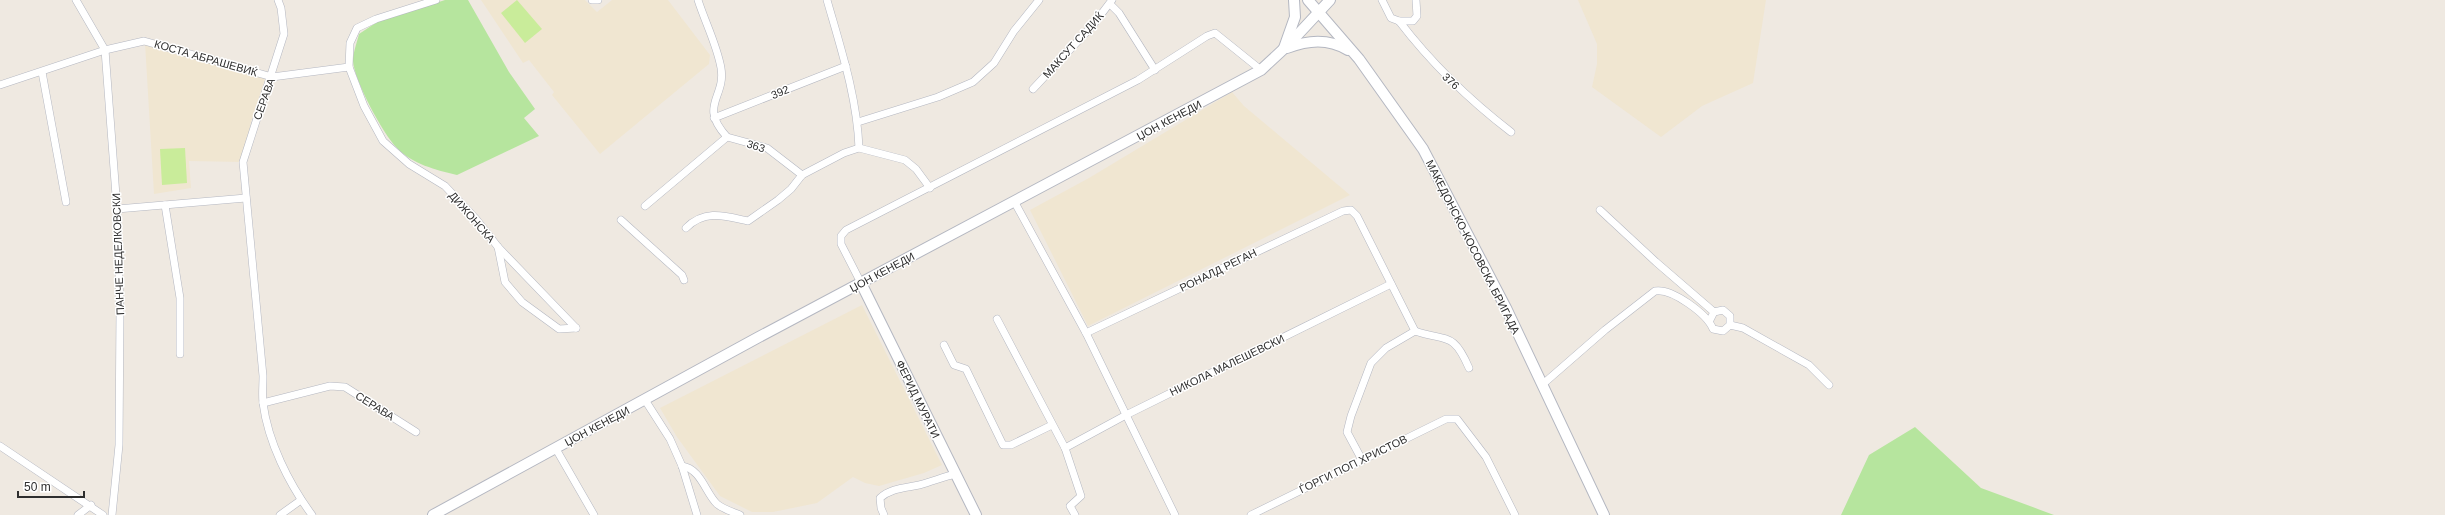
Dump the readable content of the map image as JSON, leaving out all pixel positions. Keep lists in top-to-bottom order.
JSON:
{
  "streets": {
    "street": [
      "МАКСУТ САДИЌ",
      "КОСТА АБРАШЕВИЌ",
      "376",
      "392",
      "СЕРАВА",
      "ЏОН КЕНЕДИ",
      "363",
      "ДИЖОНСКА",
      "МАКЕДОНСКО-КОСОВСКА БРИГАДА",
      "ПАНЧЕ НЕДЕЛКОВСКИ",
      "РОНАЛД РЕГАН",
      "НИКОЛА МАЛЕШЕВСКИ",
      "ФЕРИД МУРАТИ",
      "ЃОРГИ ПОП ХРИСТОВ"
    ]
  },
  "crossings": [
    ["КОСТА АБРАШЕВИЌ", "СЕРАВА"],
    ["КОСТА АБРАШЕВИЌ", "ДИЖОНСКА"],
    ["КОСТА АБРАШЕВИЌ", "ПАНЧЕ НЕДЕЛКОВСКИ"],
    ["ЏОН КЕНЕДИ", "МАКЕДОНСКО-КОСОВСКА БРИГАДА"],
    ["ЏОН КЕНЕДИ", "ФЕРИД МУРАТИ"],
    ["РОНАЛД РЕГАН", "НИКОЛА МАЛЕШЕВСКИ"]
  ],
  "scale_bar": "50 m"
}
